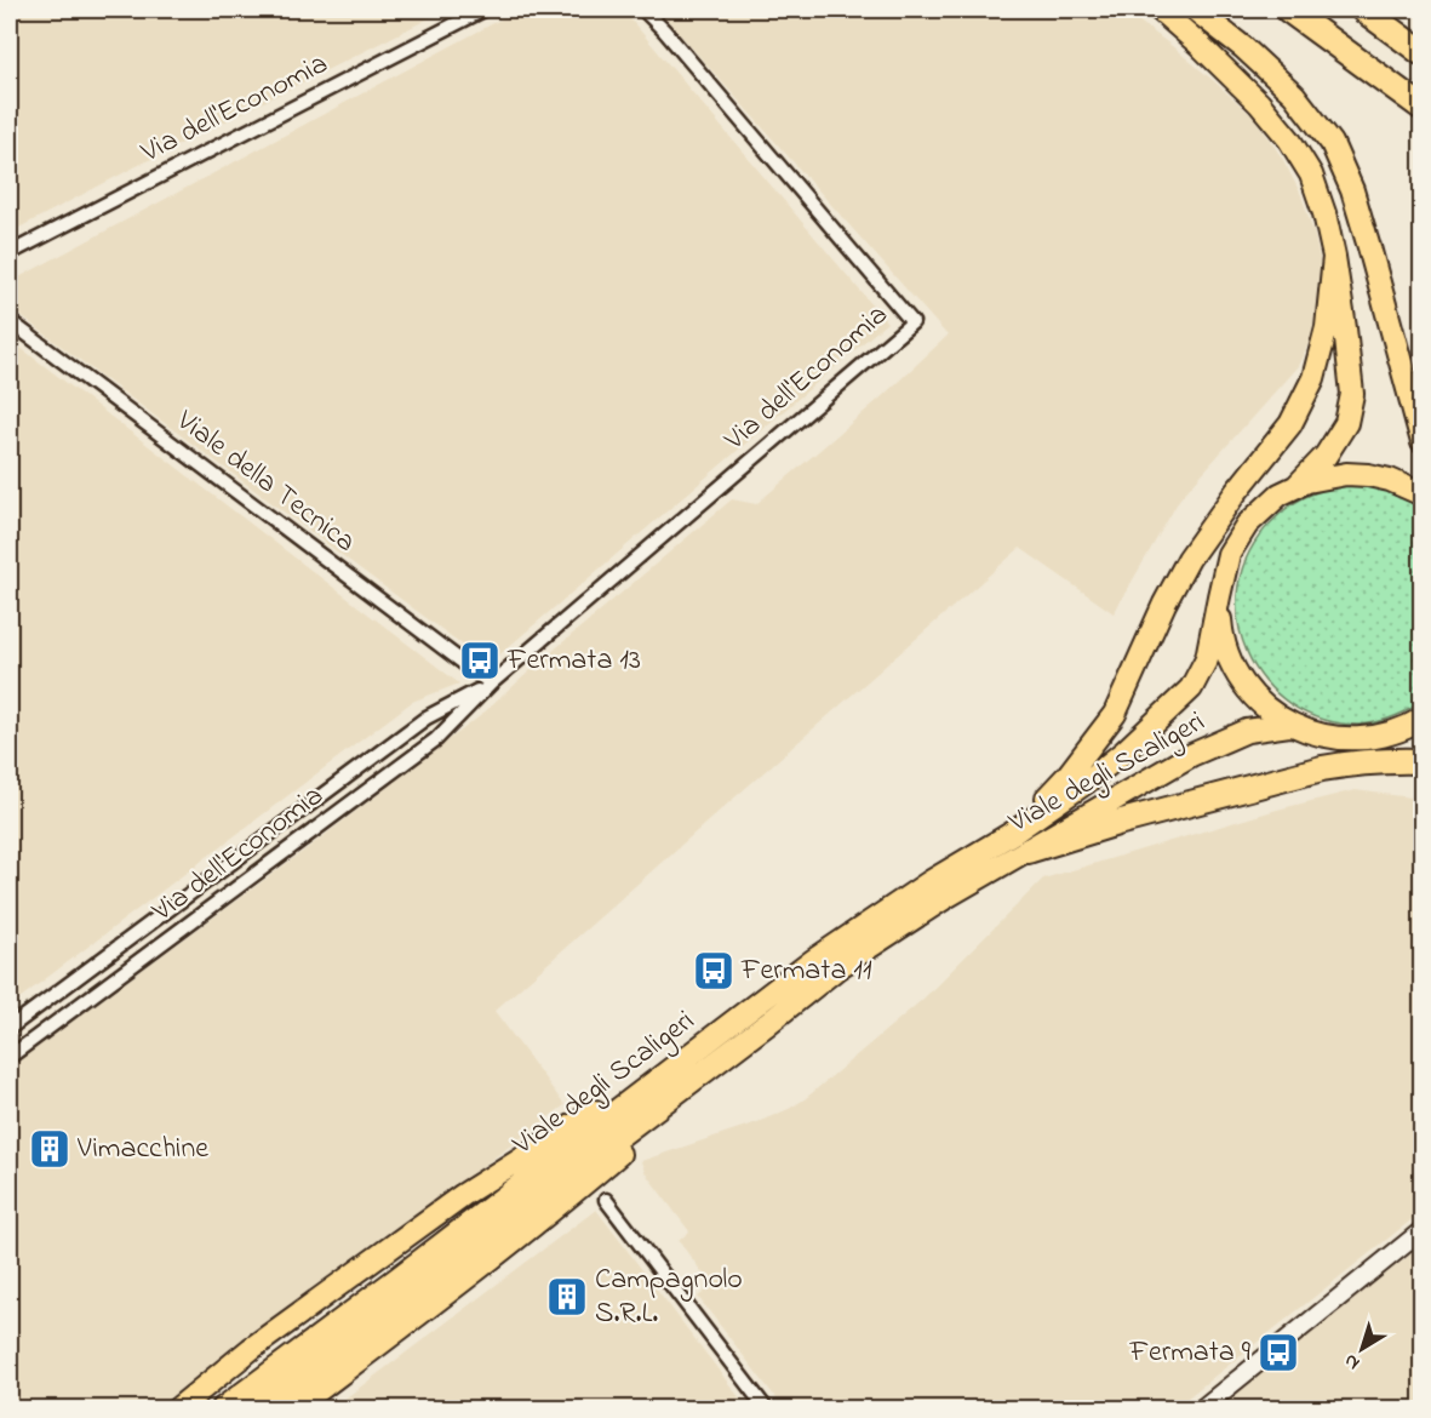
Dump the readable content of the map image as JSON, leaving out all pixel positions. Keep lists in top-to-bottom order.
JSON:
{
  "streets": {
    "highway": ["Viale degli Scaligeri"],
    "street": ["Via dell'Economia", "Viale della Tecnica"]
  },
  "crossings": [
    ["Via dell'Economia", "Viale della Tecnica"]
  ],
  "places": {
    "bus stop": ["Fermata 13", "Fermata 11", "Fermata 9"],
    "building": ["Vimacchine", "Campagnolo S.R.L."]
  },
  "north": "bottom left"
}
